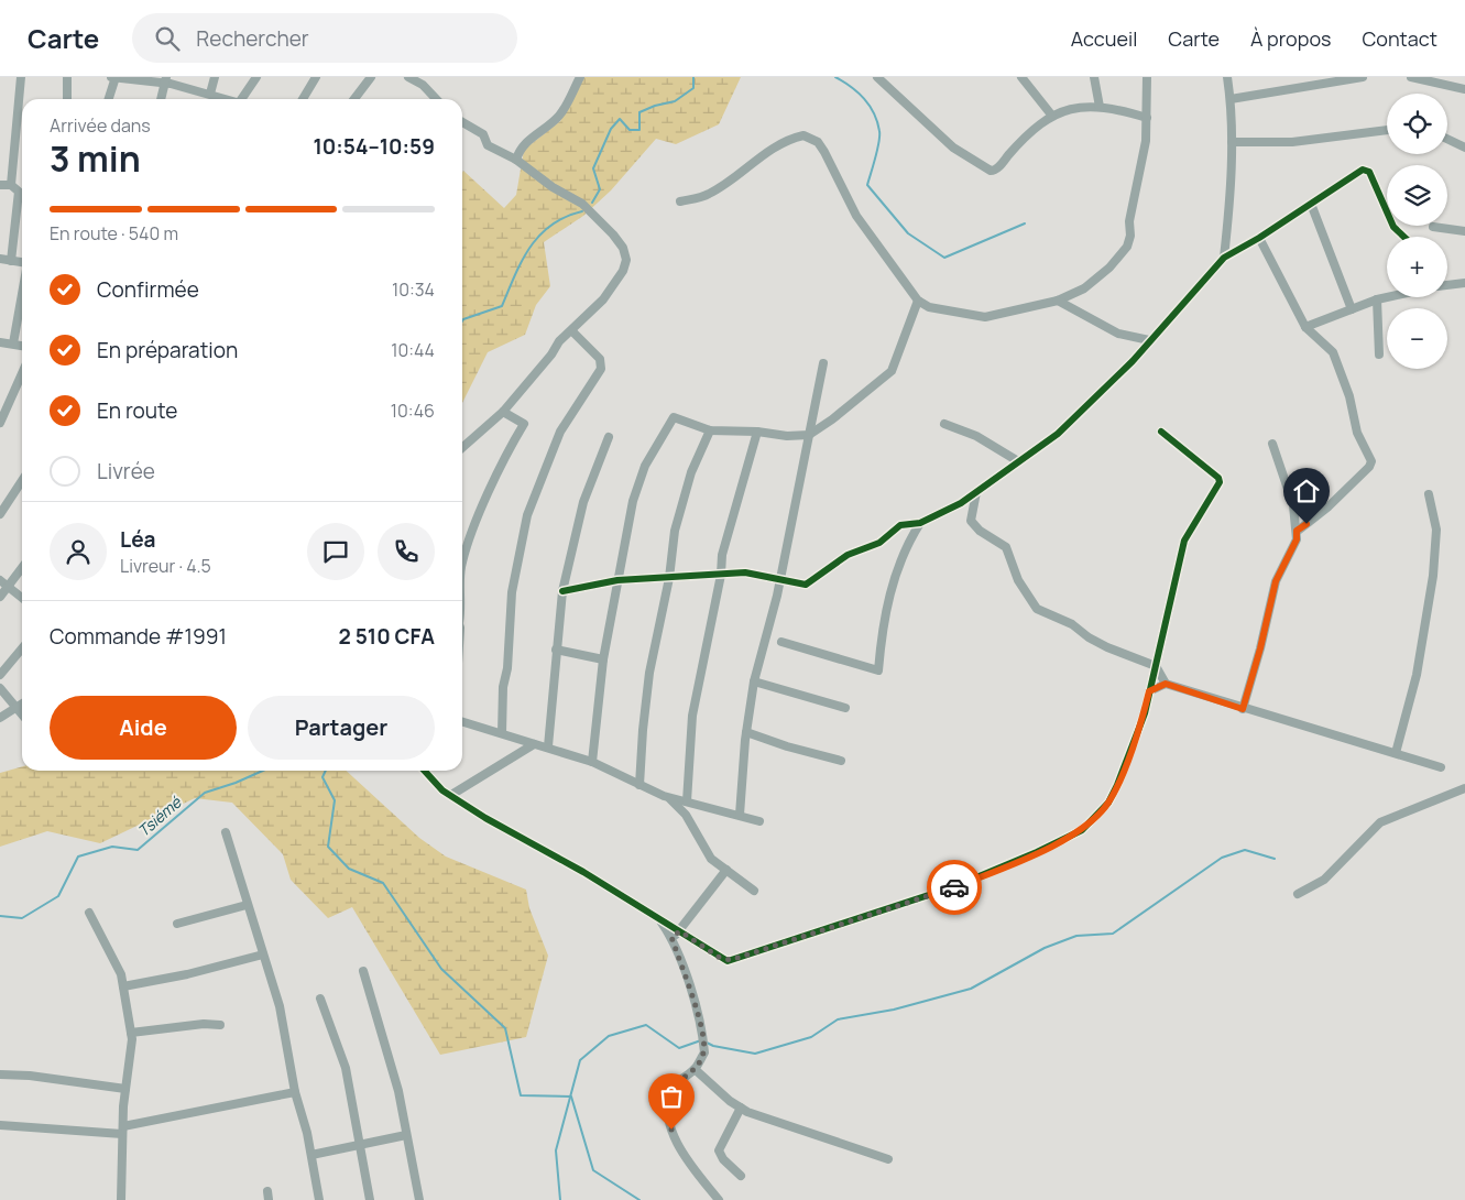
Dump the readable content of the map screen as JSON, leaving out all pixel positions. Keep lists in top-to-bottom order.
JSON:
{
  "water": ["Tsiémé"],
  "page": {
    "header": "Carte",
    "search": "Rechercher",
    "nav": [
      "Accueil",
      "Carte",
      "À propos",
      "Contact"
    ],
    "map_buttons": ["+", "−"],
    "heading": ["3 min", "Arrivée dans", "10:54–10:59"],
    "panel": [
      "Léa",
      "Livreur · 4.5",
      "Commande #1991",
      "2 510 CFA"
    ],
    "bar": "En route · 540 m",
    "list": [
      ["Confirmée", "10:34"],
      ["En préparation", "10:44"],
      ["En route", "10:46"],
      "Livrée"
    ],
    "buttons": ["Aide", "Partager"]
  }
}
